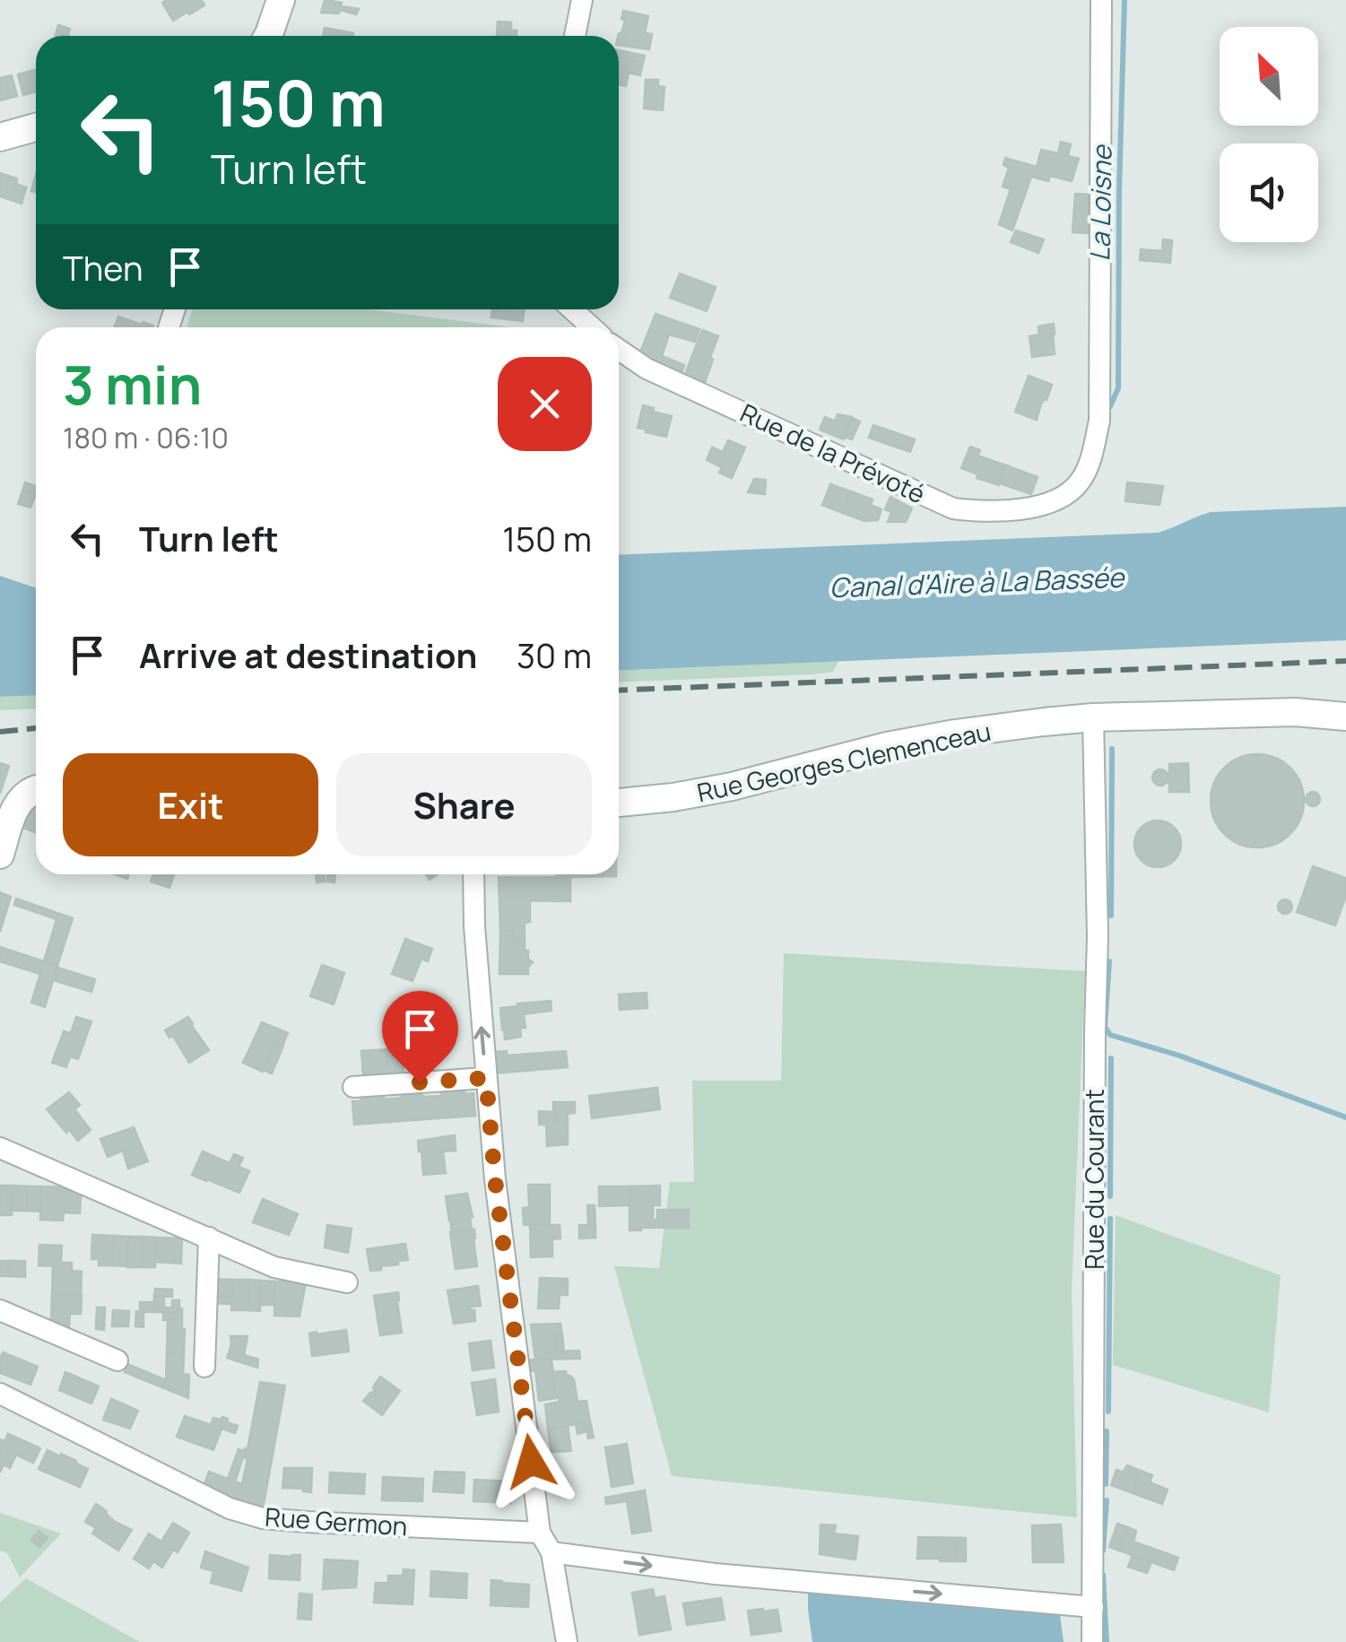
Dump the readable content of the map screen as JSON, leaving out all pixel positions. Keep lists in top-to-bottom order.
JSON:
{
  "streets": {
    "street": [
      "Rue de la Prévoté",
      "Rue Georges Clemenceau",
      "Rue du Courant",
      "Rue Germon"
    ]
  },
  "crossings": [
    ["Rue Georges Clemenceau", "Rue du Courant"]
  ],
  "water": ["La Loisne", "Canal d'Aire à La Bassée"],
  "north": "top left",
  "page": {
    "turn": ["150 m", "Turn left"],
    "then": "Then",
    "heading": ["3 min", "180 m · 06:10"],
    "list": [
      {
        "name": "Turn left",
        "value": "150 m"
      },
      {
        "name": "Arrive at destination",
        "value": "30 m"
      }
    ],
    "buttons": ["Exit", "Share"]
  }
}
